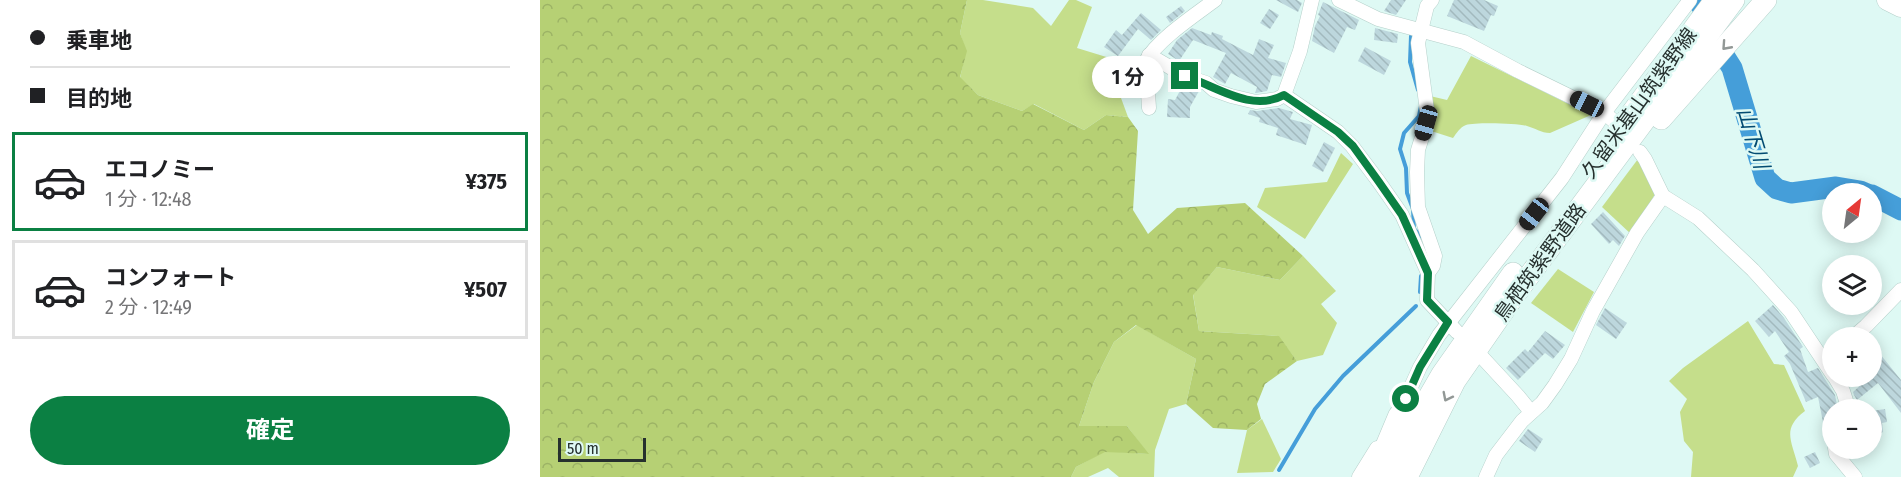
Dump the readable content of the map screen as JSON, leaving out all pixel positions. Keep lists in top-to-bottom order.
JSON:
{
  "streets": {
    "main road": ["久留米基山筑紫野線", "鳥栖筑紫野道路"]
  },
  "crossings": [
    ["久留米基山筑紫野線", "鳥栖筑紫野道路"]
  ],
  "one_way": ["鳥栖筑紫野道路"],
  "water": ["山下川"],
  "scale_bar": "50 m",
  "north": "top right",
  "page": {
    "banner": ["乗車地", "目的地"],
    "bubble": "1 分",
    "list": [
      {
        "name": "エコノミー",
        "note": "1 分 · 12:48",
        "value": "¥375"
      },
      {
        "name": "コンフォート",
        "note": "2 分 · 12:49",
        "value": "¥507"
      }
    ],
    "map_buttons": ["+", "−"],
    "buttons": "確定",
    "scale": "50 m"
  }
}
